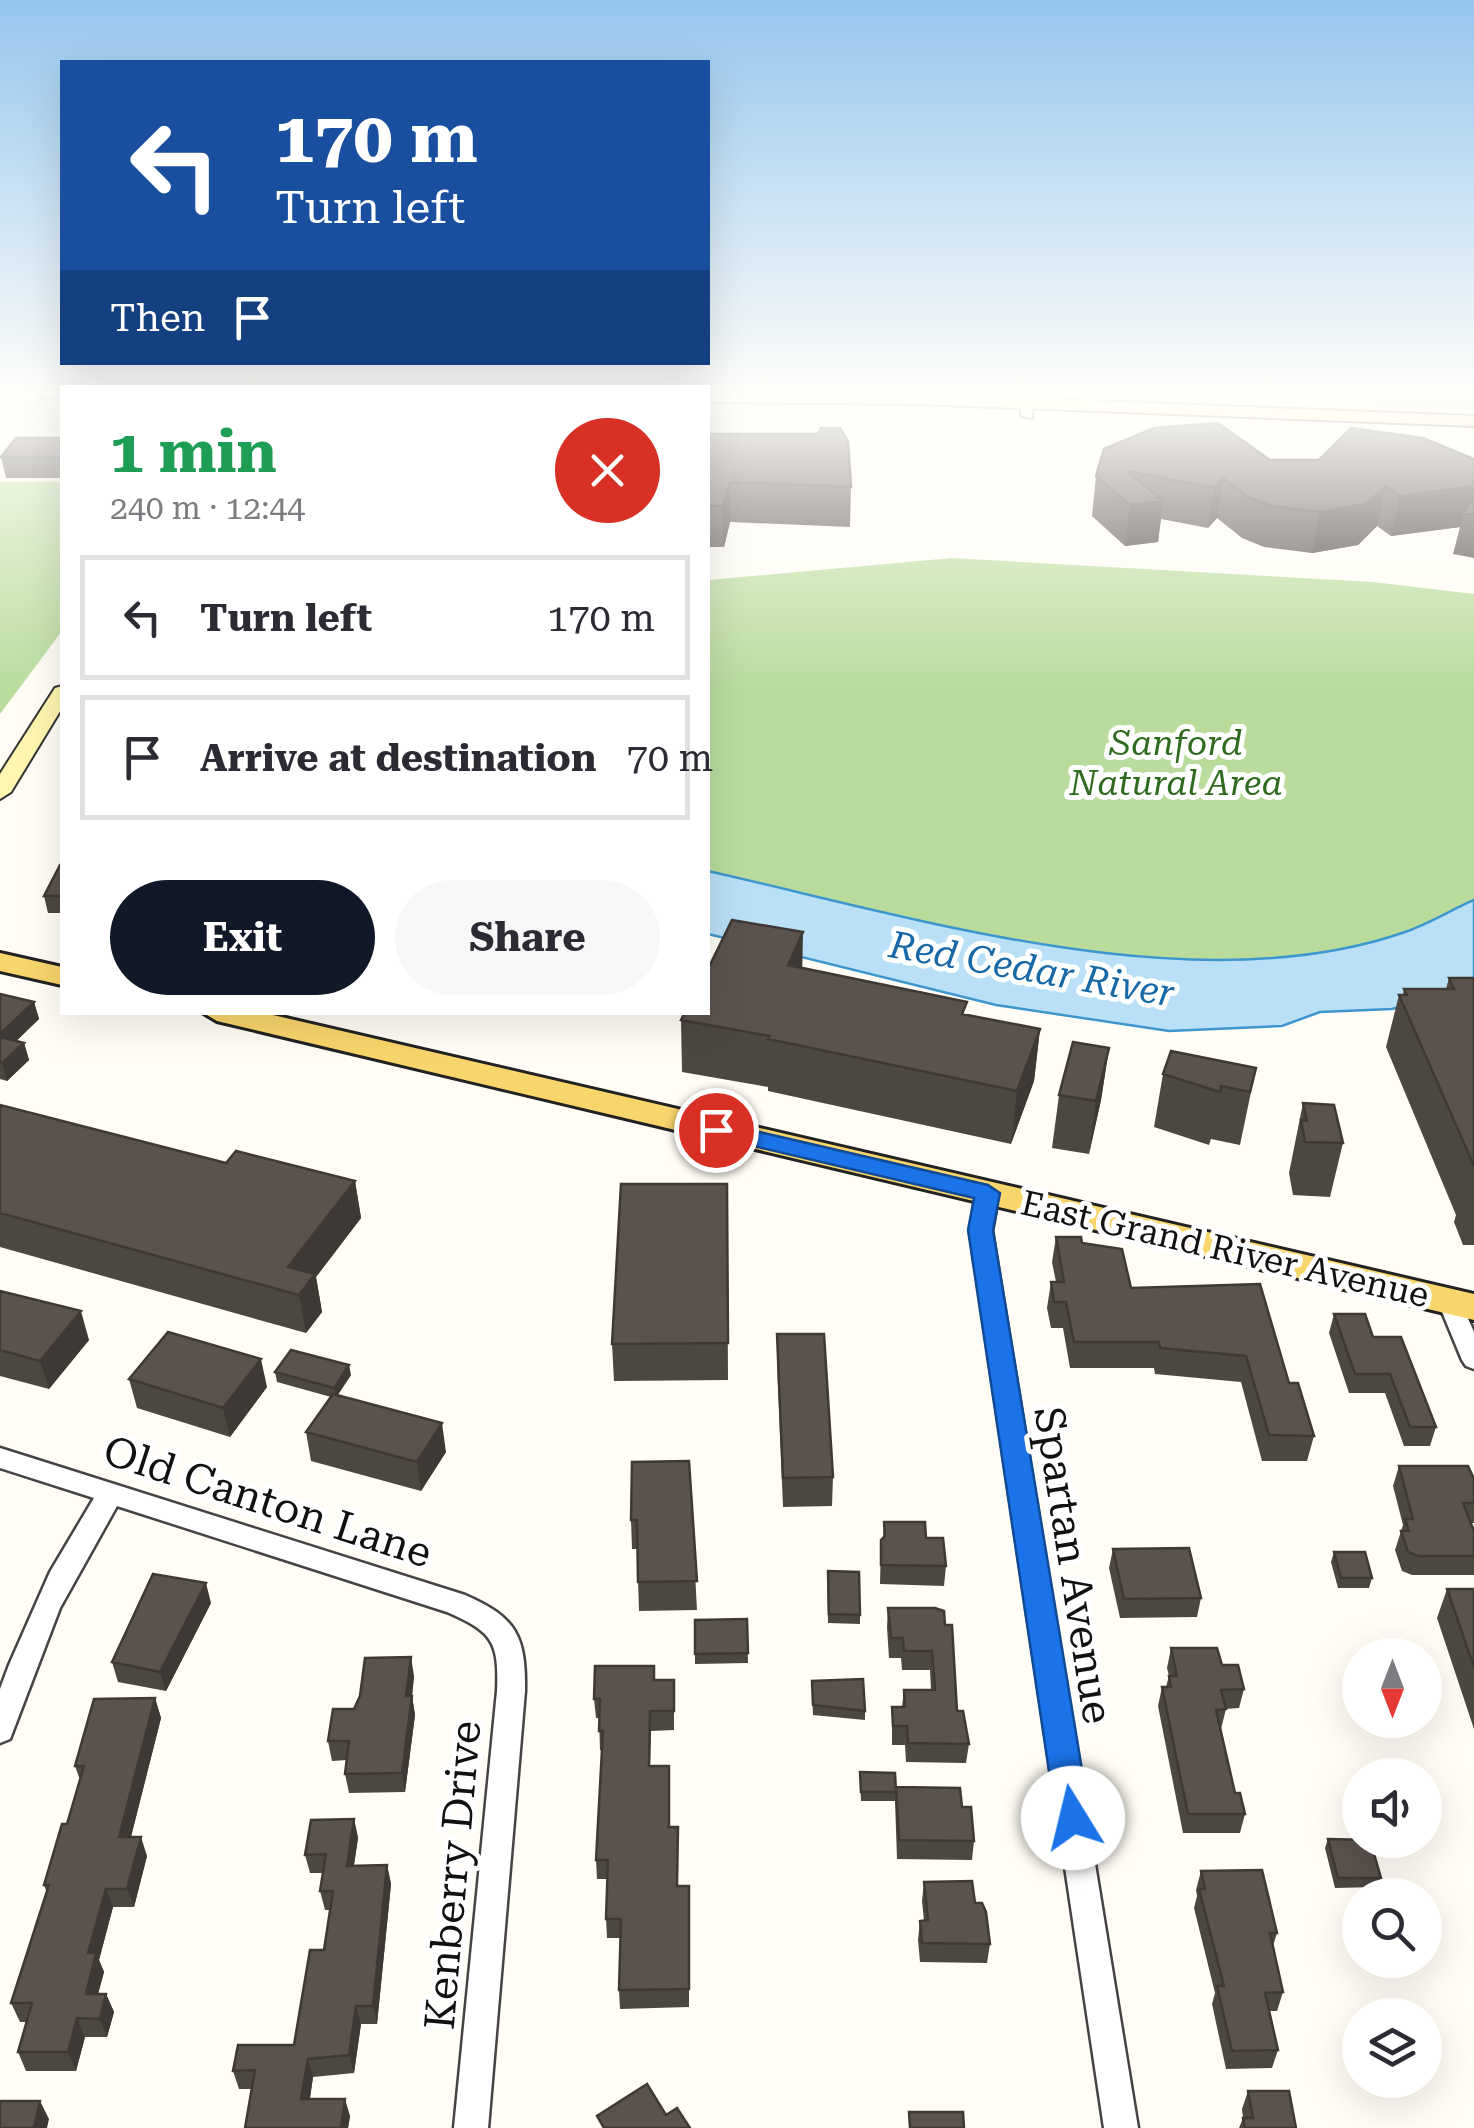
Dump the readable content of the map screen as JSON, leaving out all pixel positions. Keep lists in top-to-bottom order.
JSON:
{
  "streets": {
    "main road": ["East Grand River Avenue"],
    "street": ["Old Canton Lane", "Spartan Avenue", "Kenberry Drive"]
  },
  "crossings": [
    ["East Grand River Avenue", "Spartan Avenue"],
    ["Old Canton Lane", "Kenberry Drive"]
  ],
  "water": ["Red Cedar River"],
  "parks": ["Sanford Natural Area"],
  "north": "bottom",
  "page": {
    "turn": ["170 m", "Turn left"],
    "then": "Then",
    "heading": ["1 min", "240 m · 12:44"],
    "list": [
      {
        "name": "Turn left",
        "value": "170 m"
      },
      {
        "name": "Arrive at destination",
        "value": "70 m"
      }
    ],
    "buttons": ["Exit", "Share"]
  }
}
